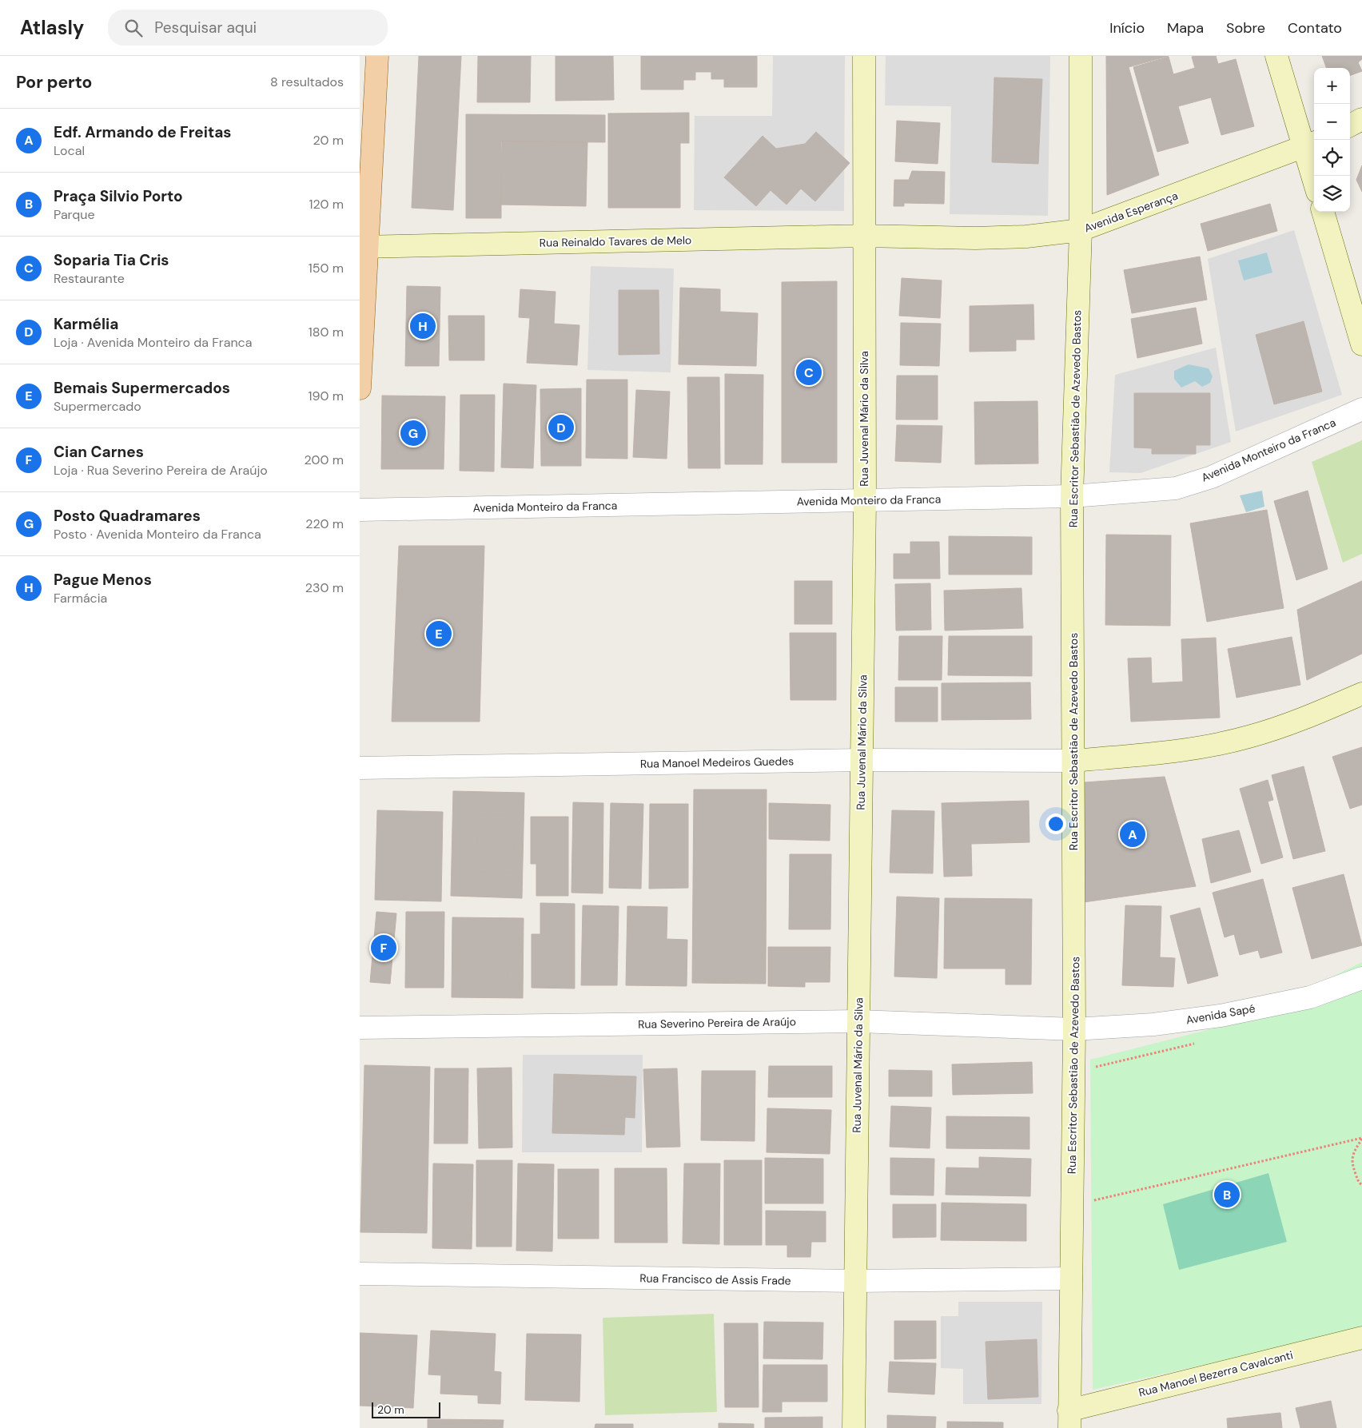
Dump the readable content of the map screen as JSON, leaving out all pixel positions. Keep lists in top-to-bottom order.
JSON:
{
  "streets": {
    "main road": [
      "Avenida Esperança",
      "Rua Reinaldo Tavares de Melo",
      "Rua Juvenal Mário da Silva",
      "Rua Escritor Sebastião de Azevedo Bastos",
      "Rua Manoel Bezerra Cavalcanti"
    ],
    "street": [
      "Avenida Monteiro da Franca",
      "Rua Manoel Medeiros Guedes",
      "Avenida Sapé",
      "Rua Severino Pereira de Araújo",
      "Rua Francisco de Assis Frade"
    ]
  },
  "crossings": [
    ["Avenida Esperança", "Rua Reinaldo Tavares de Melo"],
    ["Avenida Esperança", "Rua Juvenal Mário da Silva"],
    ["Avenida Esperança", "Rua Escritor Sebastião de Azevedo Bastos"],
    ["Rua Reinaldo Tavares de Melo", "Rua Juvenal Mário da Silva"],
    ["Rua Juvenal Mário da Silva", "Avenida Monteiro da Franca"],
    ["Rua Juvenal Mário da Silva", "Rua Manoel Medeiros Guedes"],
    ["Rua Juvenal Mário da Silva", "Rua Severino Pereira de Araújo"],
    ["Rua Juvenal Mário da Silva", "Rua Francisco de Assis Frade"],
    ["Rua Escritor Sebastião de Azevedo Bastos", "Avenida Monteiro da Franca"],
    ["Rua Escritor Sebastião de Azevedo Bastos", "Rua Manoel Medeiros Guedes"],
    ["Rua Escritor Sebastião de Azevedo Bastos", "Avenida Sapé"],
    ["Rua Escritor Sebastião de Azevedo Bastos", "Rua Severino Pereira de Araújo"],
    ["Rua Escritor Sebastião de Azevedo Bastos", "Rua Francisco de Assis Frade"],
    ["Rua Escritor Sebastião de Azevedo Bastos", "Rua Manoel Bezerra Cavalcanti"],
    ["Avenida Sapé", "Rua Severino Pereira de Araújo"]
  ],
  "scale_bar": "20 m",
  "page": {
    "header": "Atlasly",
    "search": "Pesquisar aqui",
    "nav": [
      "Início",
      "Mapa",
      "Sobre",
      "Contato"
    ],
    "heading": ["Por perto", "8 resultados"],
    "map_buttons": ["+", "−"],
    "list": [
      {
        "mark": "A",
        "name": "Edf. Armando de Freitas",
        "note": "Local",
        "value": "20 m"
      },
      {
        "mark": "B",
        "name": "Praça Silvio Porto",
        "note": "Parque",
        "value": "120 m"
      },
      {
        "mark": "C",
        "name": "Soparia Tia Cris",
        "note": "Restaurante",
        "value": "150 m"
      },
      {
        "mark": "D",
        "name": "Karmélia",
        "note": "Loja · Avenida Monteiro da Franca",
        "value": "180 m"
      },
      {
        "mark": "E",
        "name": "Bemais Supermercados",
        "note": "Supermercado",
        "value": "190 m"
      },
      {
        "mark": "F",
        "name": "Cian Carnes",
        "note": "Loja · Rua Severino Pereira de Araújo",
        "value": "200 m"
      },
      {
        "mark": "G",
        "name": "Posto Quadramares",
        "note": "Posto · Avenida Monteiro da Franca",
        "value": "220 m"
      },
      {
        "mark": "H",
        "name": "Pague Menos",
        "note": "Farmácia",
        "value": "230 m"
      }
    ],
    "pins": [
      "H",
      "C",
      "D",
      "G",
      "E",
      "A",
      "F",
      "B"
    ],
    "scale": "20 m"
  }
}
